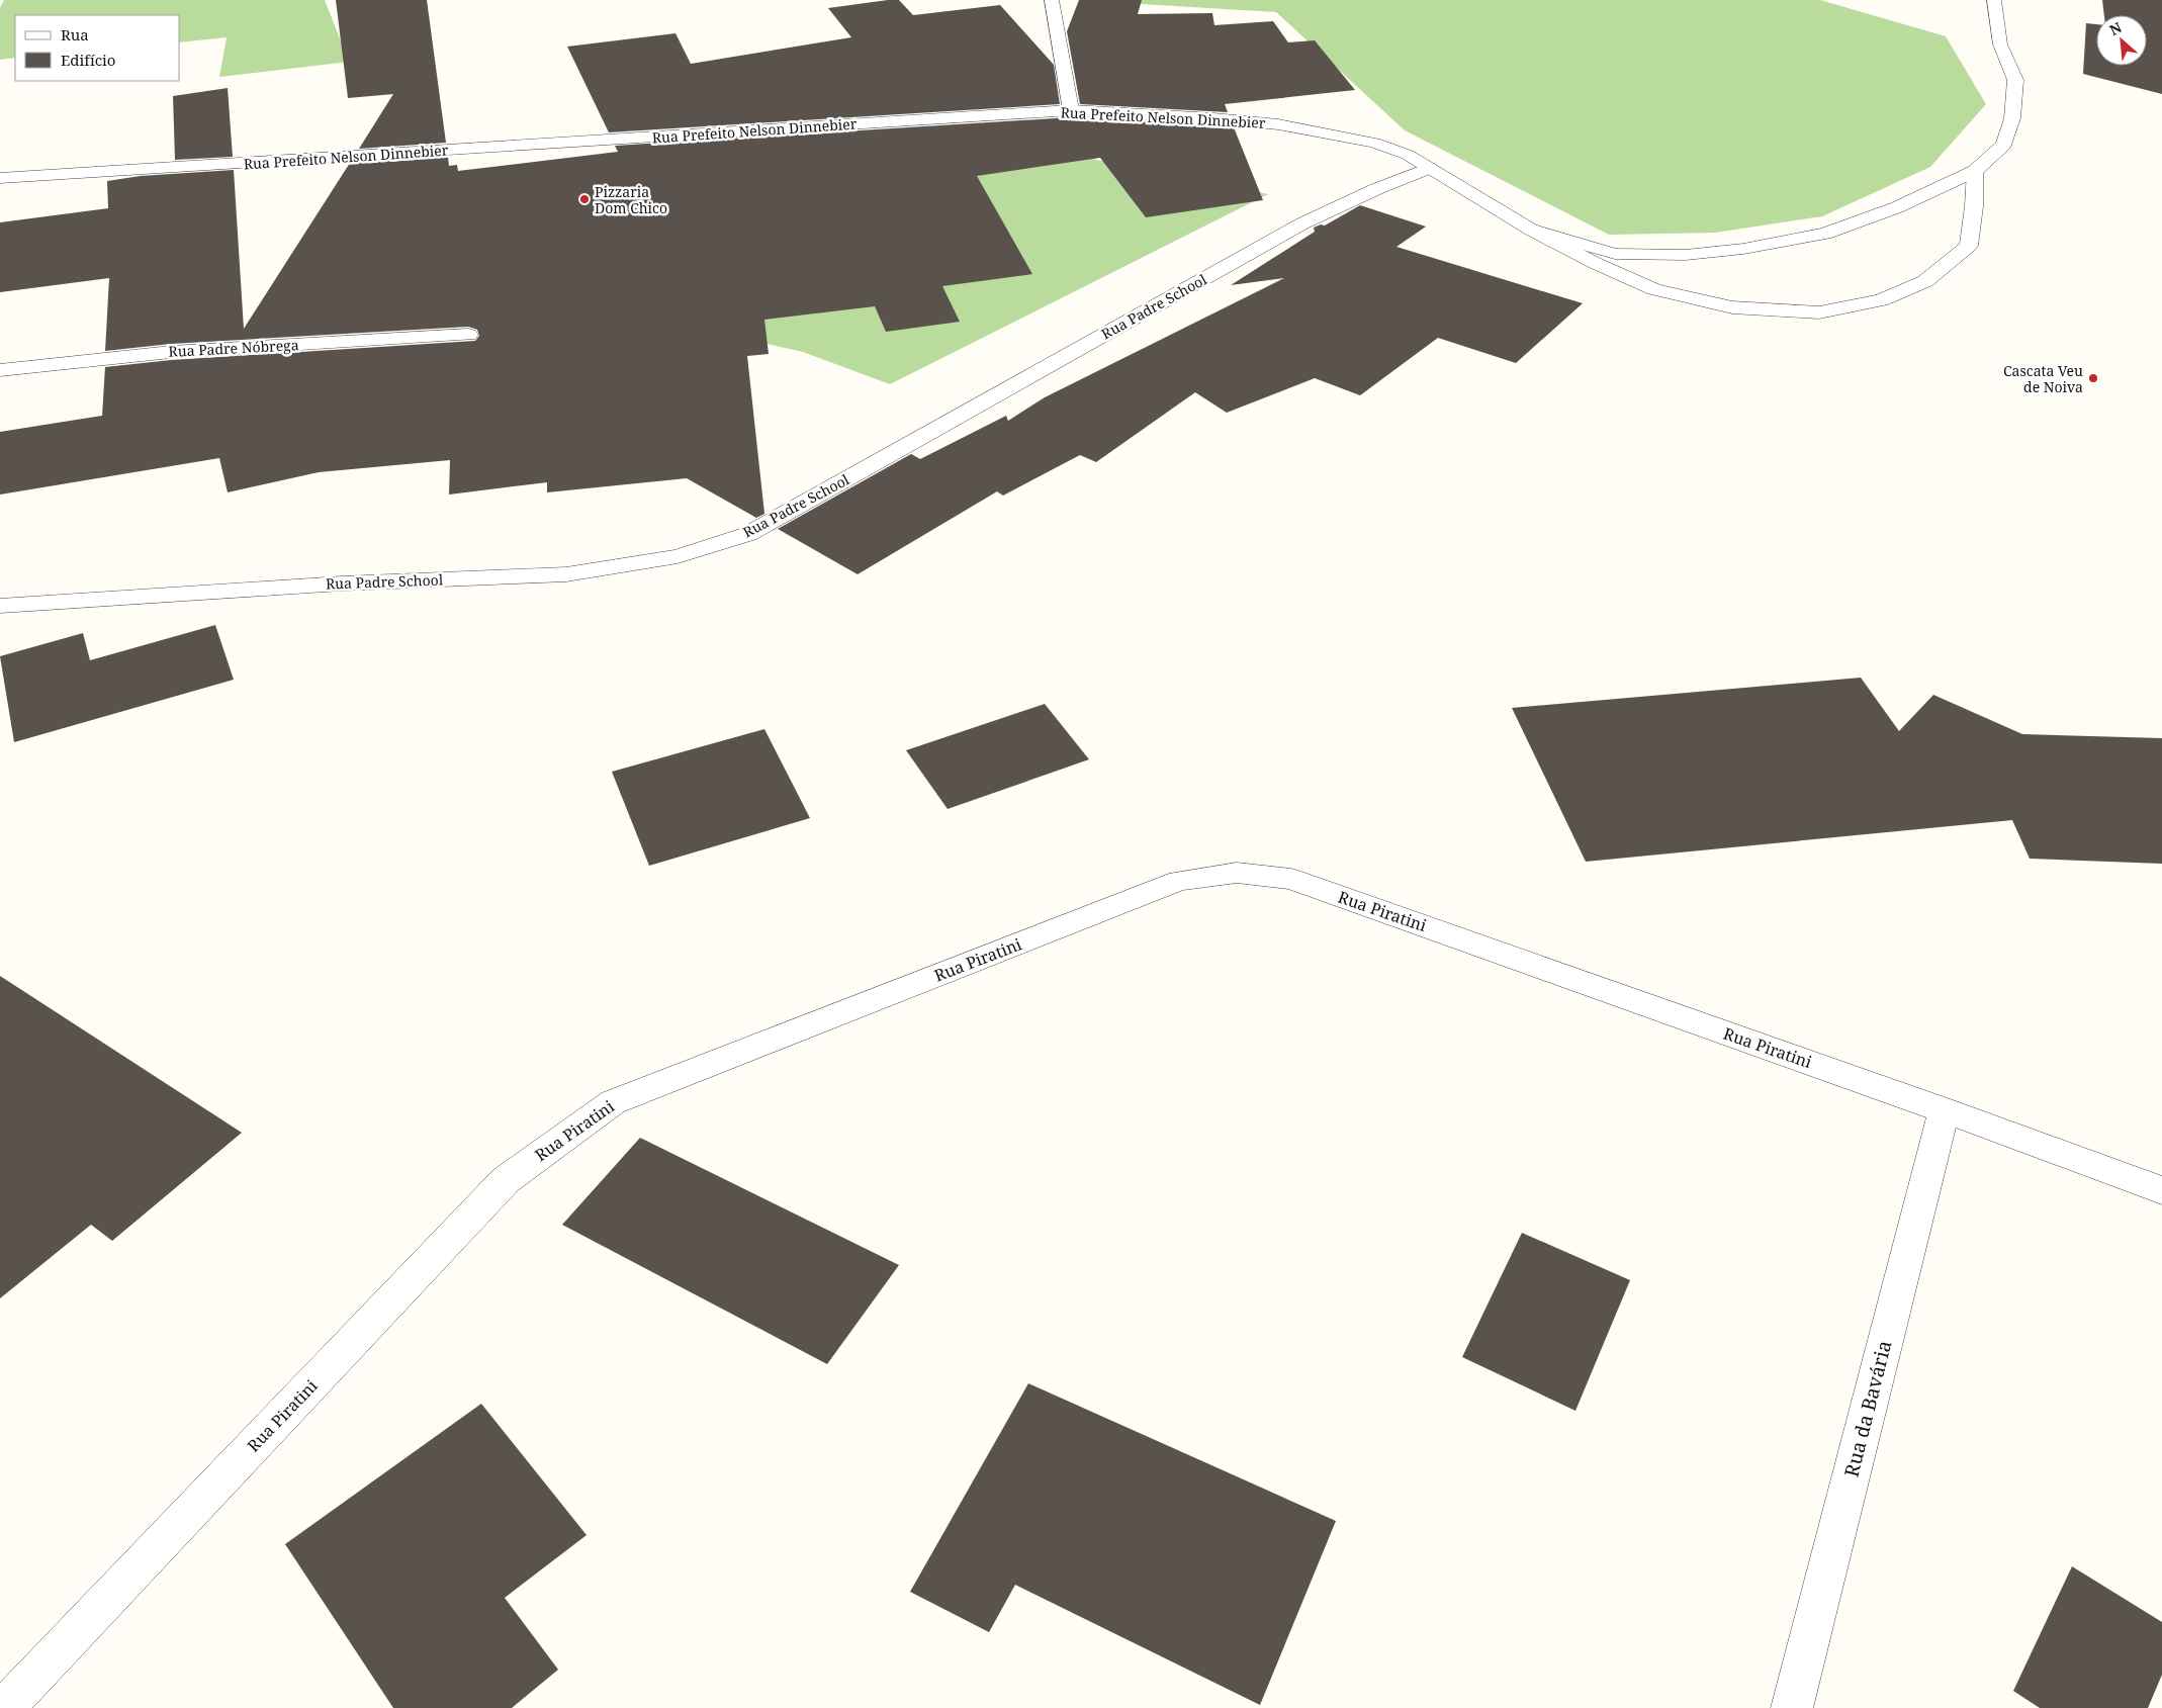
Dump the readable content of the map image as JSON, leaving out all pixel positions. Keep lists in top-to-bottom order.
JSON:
{
  "streets": {
    "street": [
      "Rua Prefeito Nelson Dinnebier",
      "Rua Padre School",
      "Rua Padre Nóbrega",
      "Rua Piratini",
      "Rua da Bavária"
    ]
  },
  "crossings": [
    ["Rua Prefeito Nelson Dinnebier", "Rua Padre School"],
    ["Rua Piratini", "Rua da Bavária"]
  ],
  "places": ["Pizzaria Dom Chico", "Cascata Veu de Noiva"],
  "legend": ["Rua", "Edifício"],
  "north": "top left"
}
